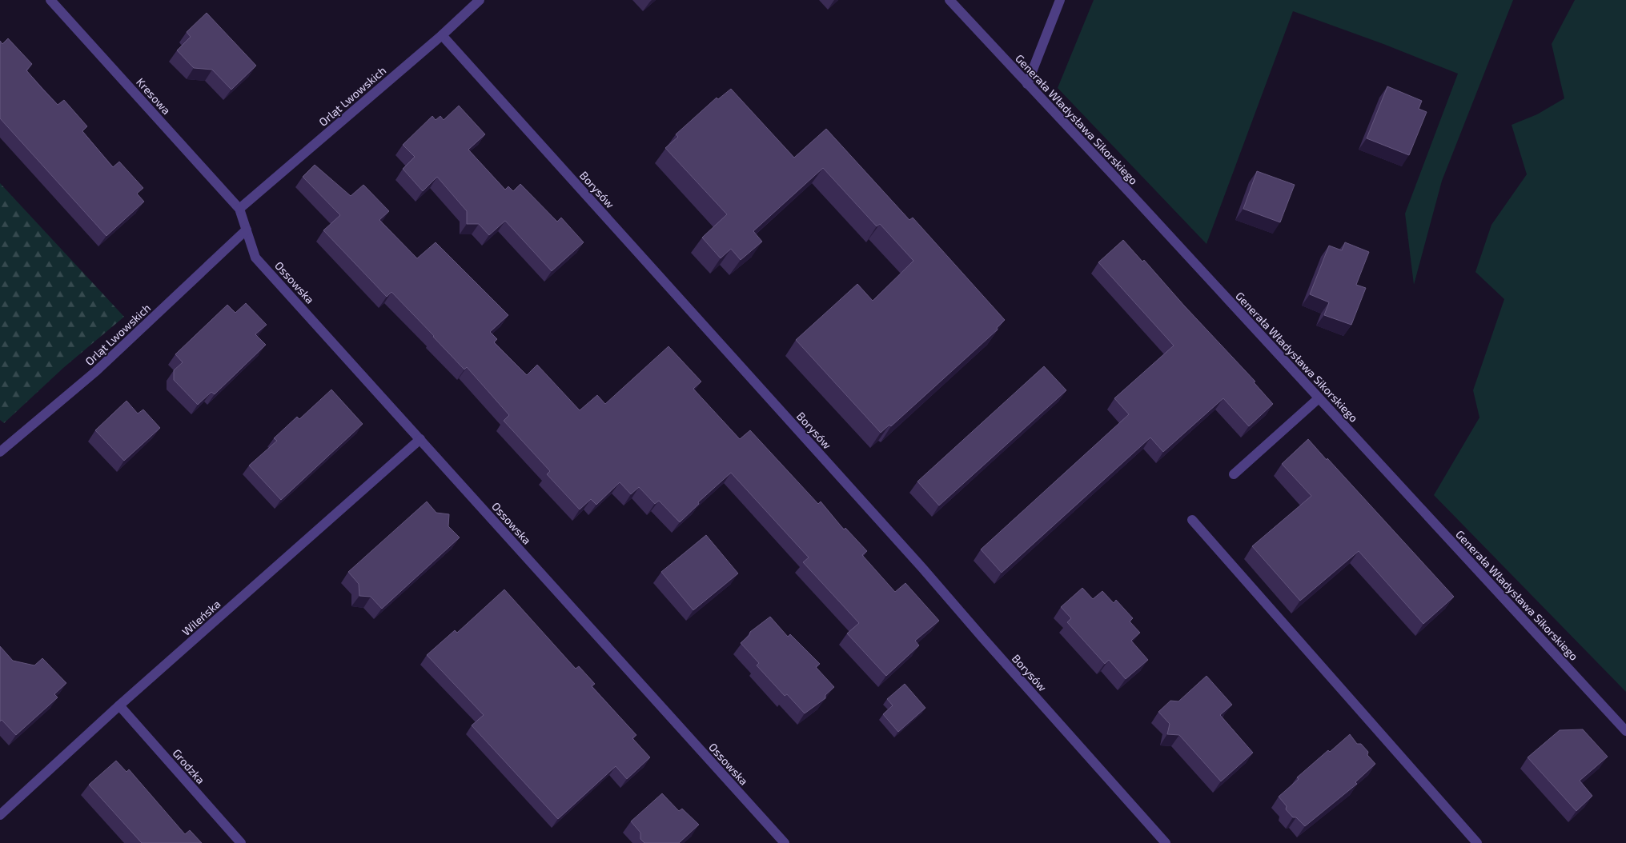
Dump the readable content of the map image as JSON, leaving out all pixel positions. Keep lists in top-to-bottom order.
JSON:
{
  "streets": {
    "street": [
      "Kresowa",
      "Orląt Lwowskich",
      "Generała Władysława Sikorskiego",
      "Borysów",
      "Ossowska",
      "Wileńska",
      "Grodzka"
    ]
  },
  "crossings": [
    ["Kresowa", "Orląt Lwowskich"],
    ["Kresowa", "Ossowska"],
    ["Orląt Lwowskich", "Borysów"],
    ["Orląt Lwowskich", "Ossowska"],
    ["Ossowska", "Wileńska"],
    ["Wileńska", "Grodzka"]
  ]
}
